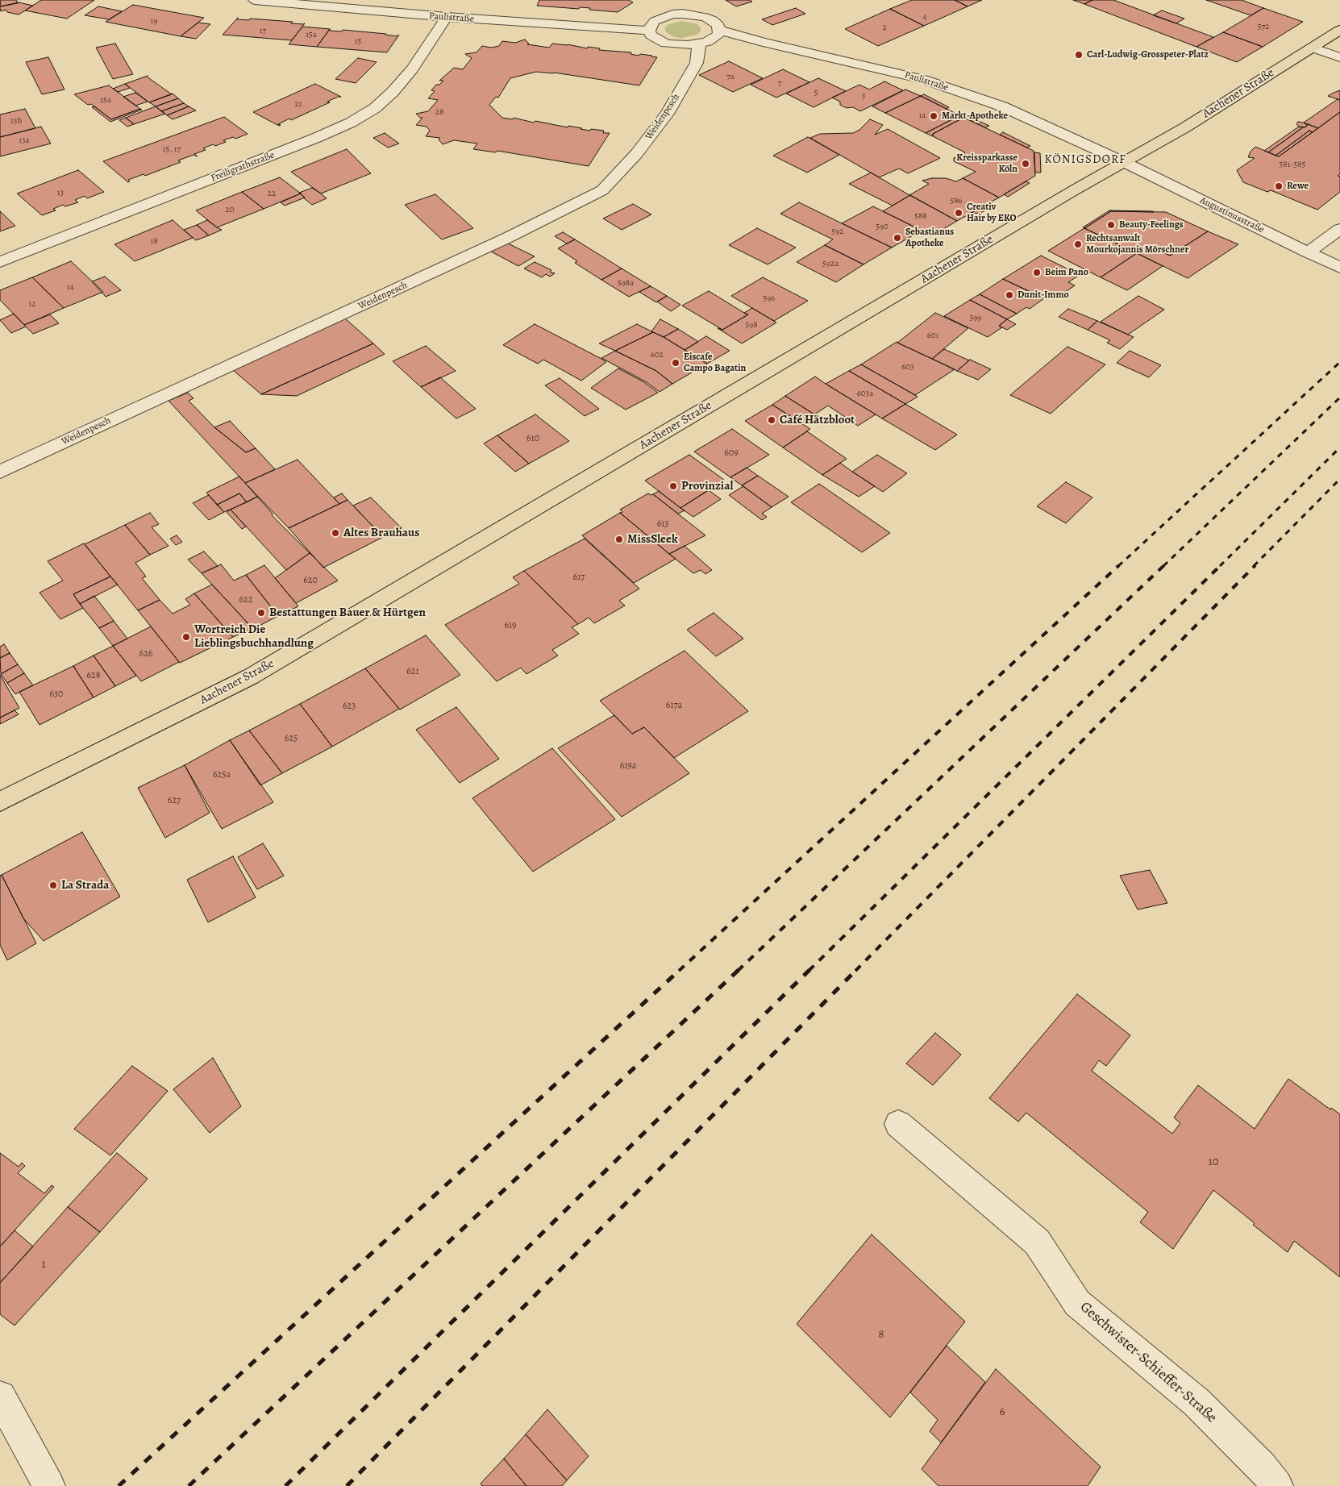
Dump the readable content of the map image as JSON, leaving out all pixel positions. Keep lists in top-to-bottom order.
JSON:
{
  "streets": {
    "main road": ["Aachener Straße"],
    "street": [
      "Paulistraße",
      "Weidenpesch",
      "Freiligrathstraße",
      "Augustinusstraße",
      "Geschwister-Schieffer-Straße"
    ]
  },
  "crossings": [
    ["Paulistraße", "Aachener Straße"],
    ["Paulistraße", "Freiligrathstraße"],
    ["Paulistraße", "Augustinusstraße"],
    ["Aachener Straße", "Augustinusstraße"]
  ],
  "districts": ["KÖNIGSDORF"],
  "places": [
    "Carl-Ludwig-Grosspeter-Platz",
    "Markt-Apotheke",
    "Kreissparkasse Köln",
    "Rewe",
    "Creativ Hair by EKO",
    "Beauty-Feelings",
    "Sebastianus Apotheke",
    "Rechtsanwalt Mourkojannis Mörschner",
    "Beim Pano",
    "Dunit-Immo",
    "Eiscafe Campo Bagatin",
    "Café Hätzbloot",
    "Provinzial",
    "Altes Brauhaus",
    "MissSleek",
    "Bestattungen Bauer & Hürtgen",
    "Wortreich Die Lieblingsbuchhandlung",
    "La Strada"
  ],
  "house_numbers": [
    "4",
    "19",
    "572",
    "2",
    "17",
    "15a",
    "15",
    "7a",
    "7",
    "5",
    "3",
    "15a",
    "21",
    "28",
    "1a",
    "13b",
    "13a",
    "15, 17",
    "581-585",
    "13",
    "22",
    "586",
    "20",
    "588",
    "590",
    "592",
    "18",
    "592a",
    "598a",
    "14",
    "596",
    "12",
    "599",
    "598",
    "601",
    "602",
    "603",
    "603a",
    "610",
    "609",
    "613",
    "617",
    "620",
    "622",
    "619",
    "626",
    "621",
    "628",
    "630",
    "617a",
    "623",
    "625",
    "619a",
    "625a",
    "627",
    "10",
    "1",
    "8",
    "6"
  ]
}
